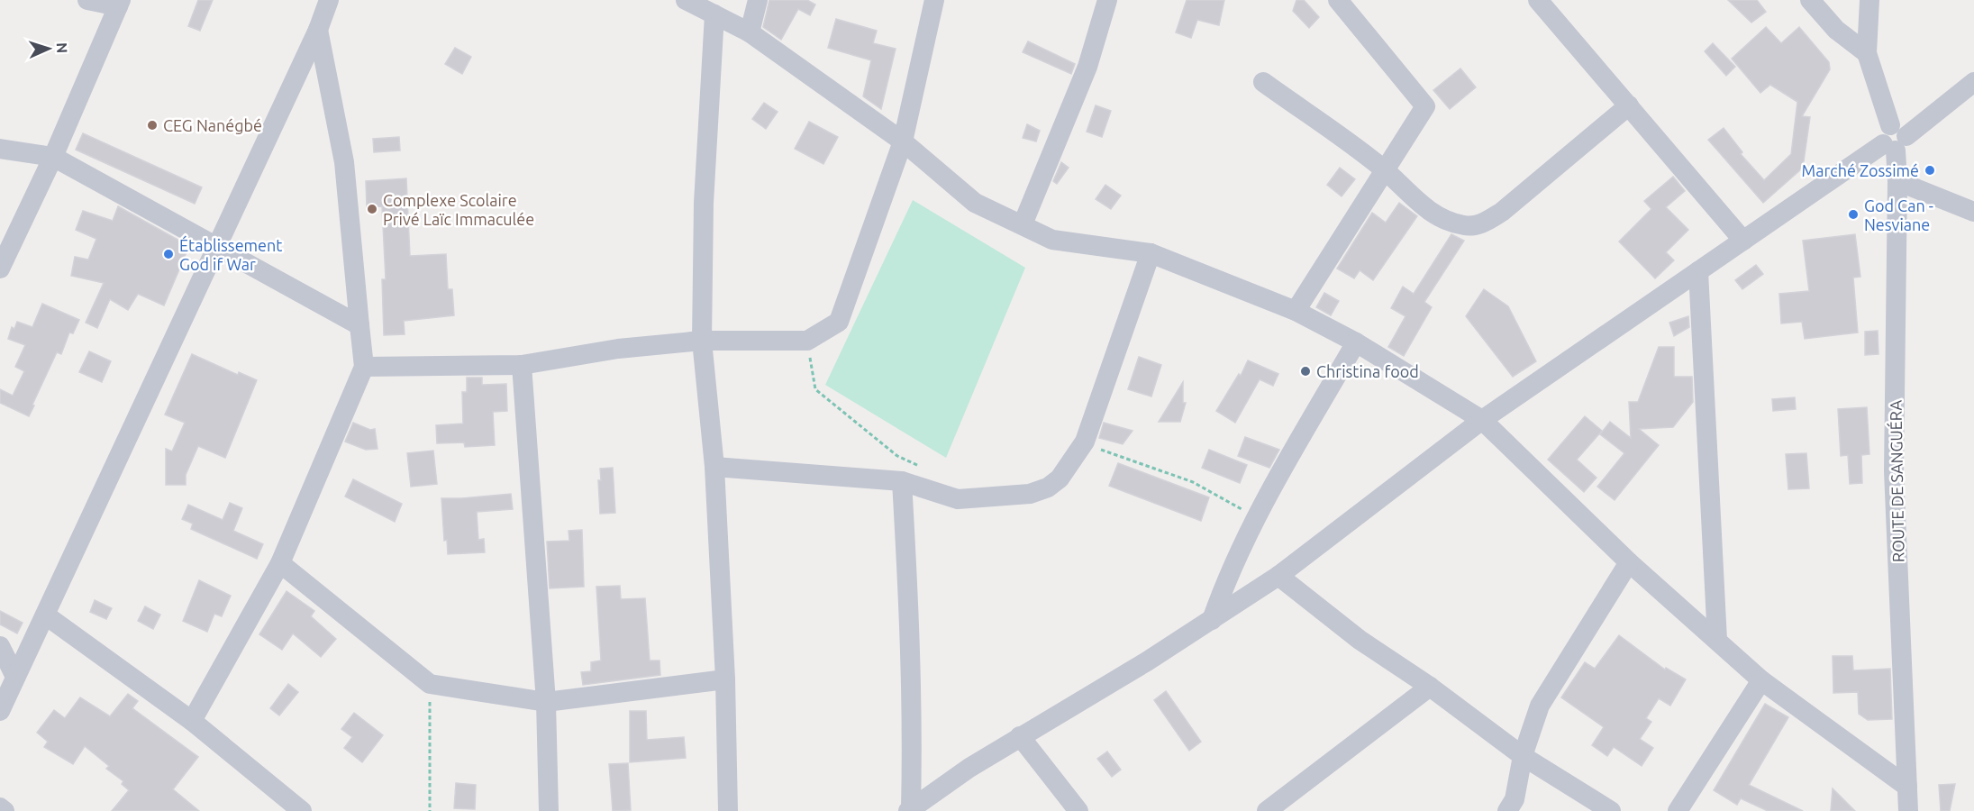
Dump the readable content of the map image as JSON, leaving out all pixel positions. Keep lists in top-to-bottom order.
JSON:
{
  "streets": {
    "street": ["ROUTE DE SANGUÉRA"]
  },
  "places": [
    "CEG Nanégbé",
    "Marché Zossimé",
    "Complexe Scolaire Privé Laïc Immaculée",
    "God Can - Nesviane",
    "Établissement God if War",
    "Christina food"
  ],
  "north": "right"
}
